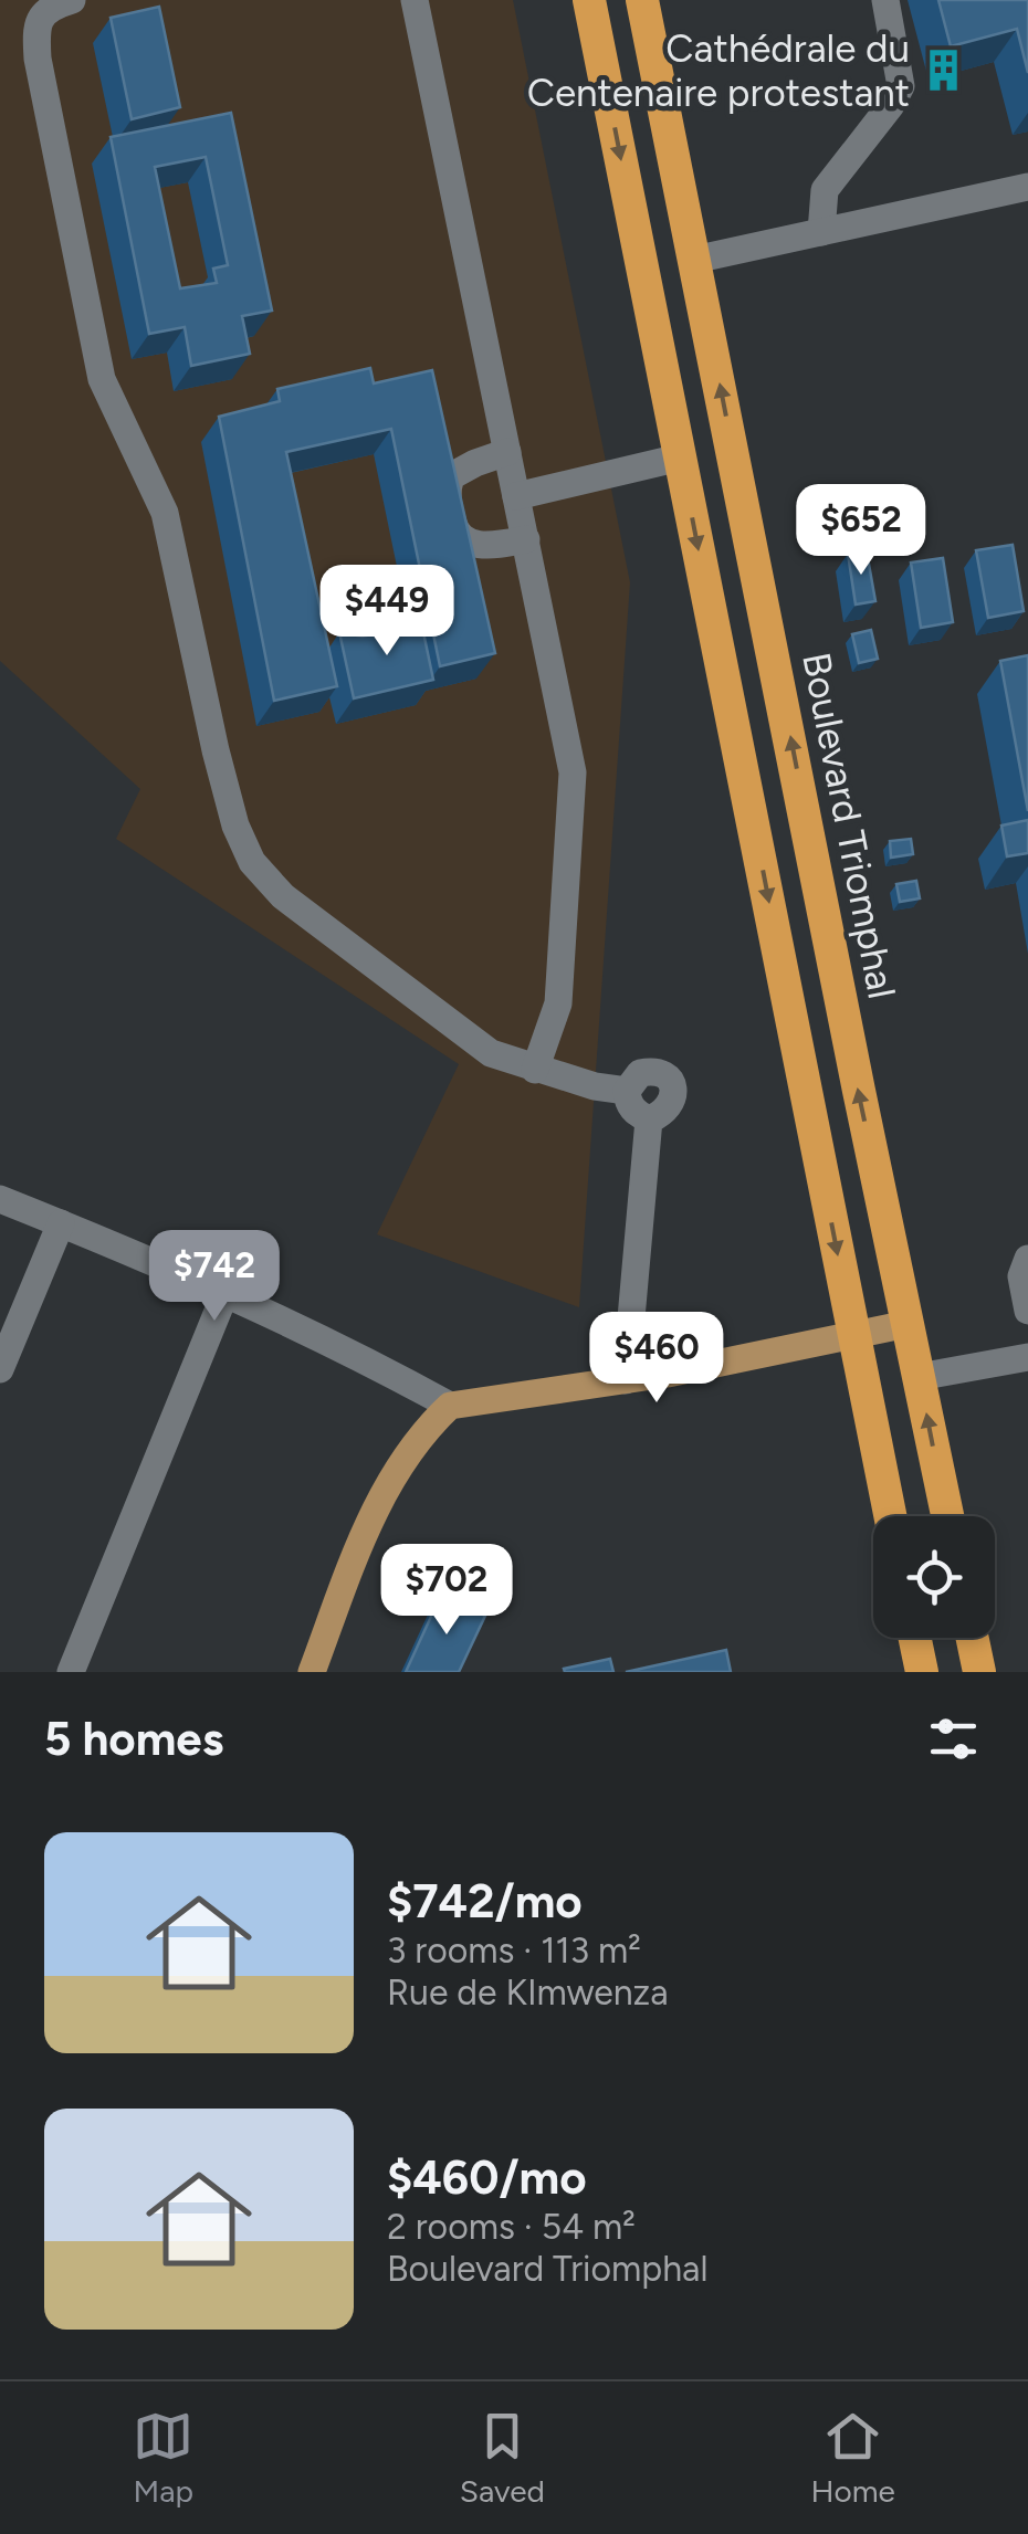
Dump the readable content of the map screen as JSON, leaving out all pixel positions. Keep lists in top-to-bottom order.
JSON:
{
  "streets": {
    "highway": ["Boulevard Triomphal"]
  },
  "places": {
    "building": ["Cathédrale du Centenaire protestant"]
  },
  "page": {
    "price": [
      "$652",
      "$449",
      "$742",
      "$460",
      "$702"
    ],
    "heading": "5 homes",
    "list": [
      {
        "name": "$742/mo",
        "note": "3 rooms · 113 m² · Rue de KImwenza"
      },
      {
        "name": "$460/mo",
        "note": "2 rooms · 54 m² · Boulevard Triomphal"
      }
    ],
    "tabs": ["Map", "Saved", "Home"]
  }
}
